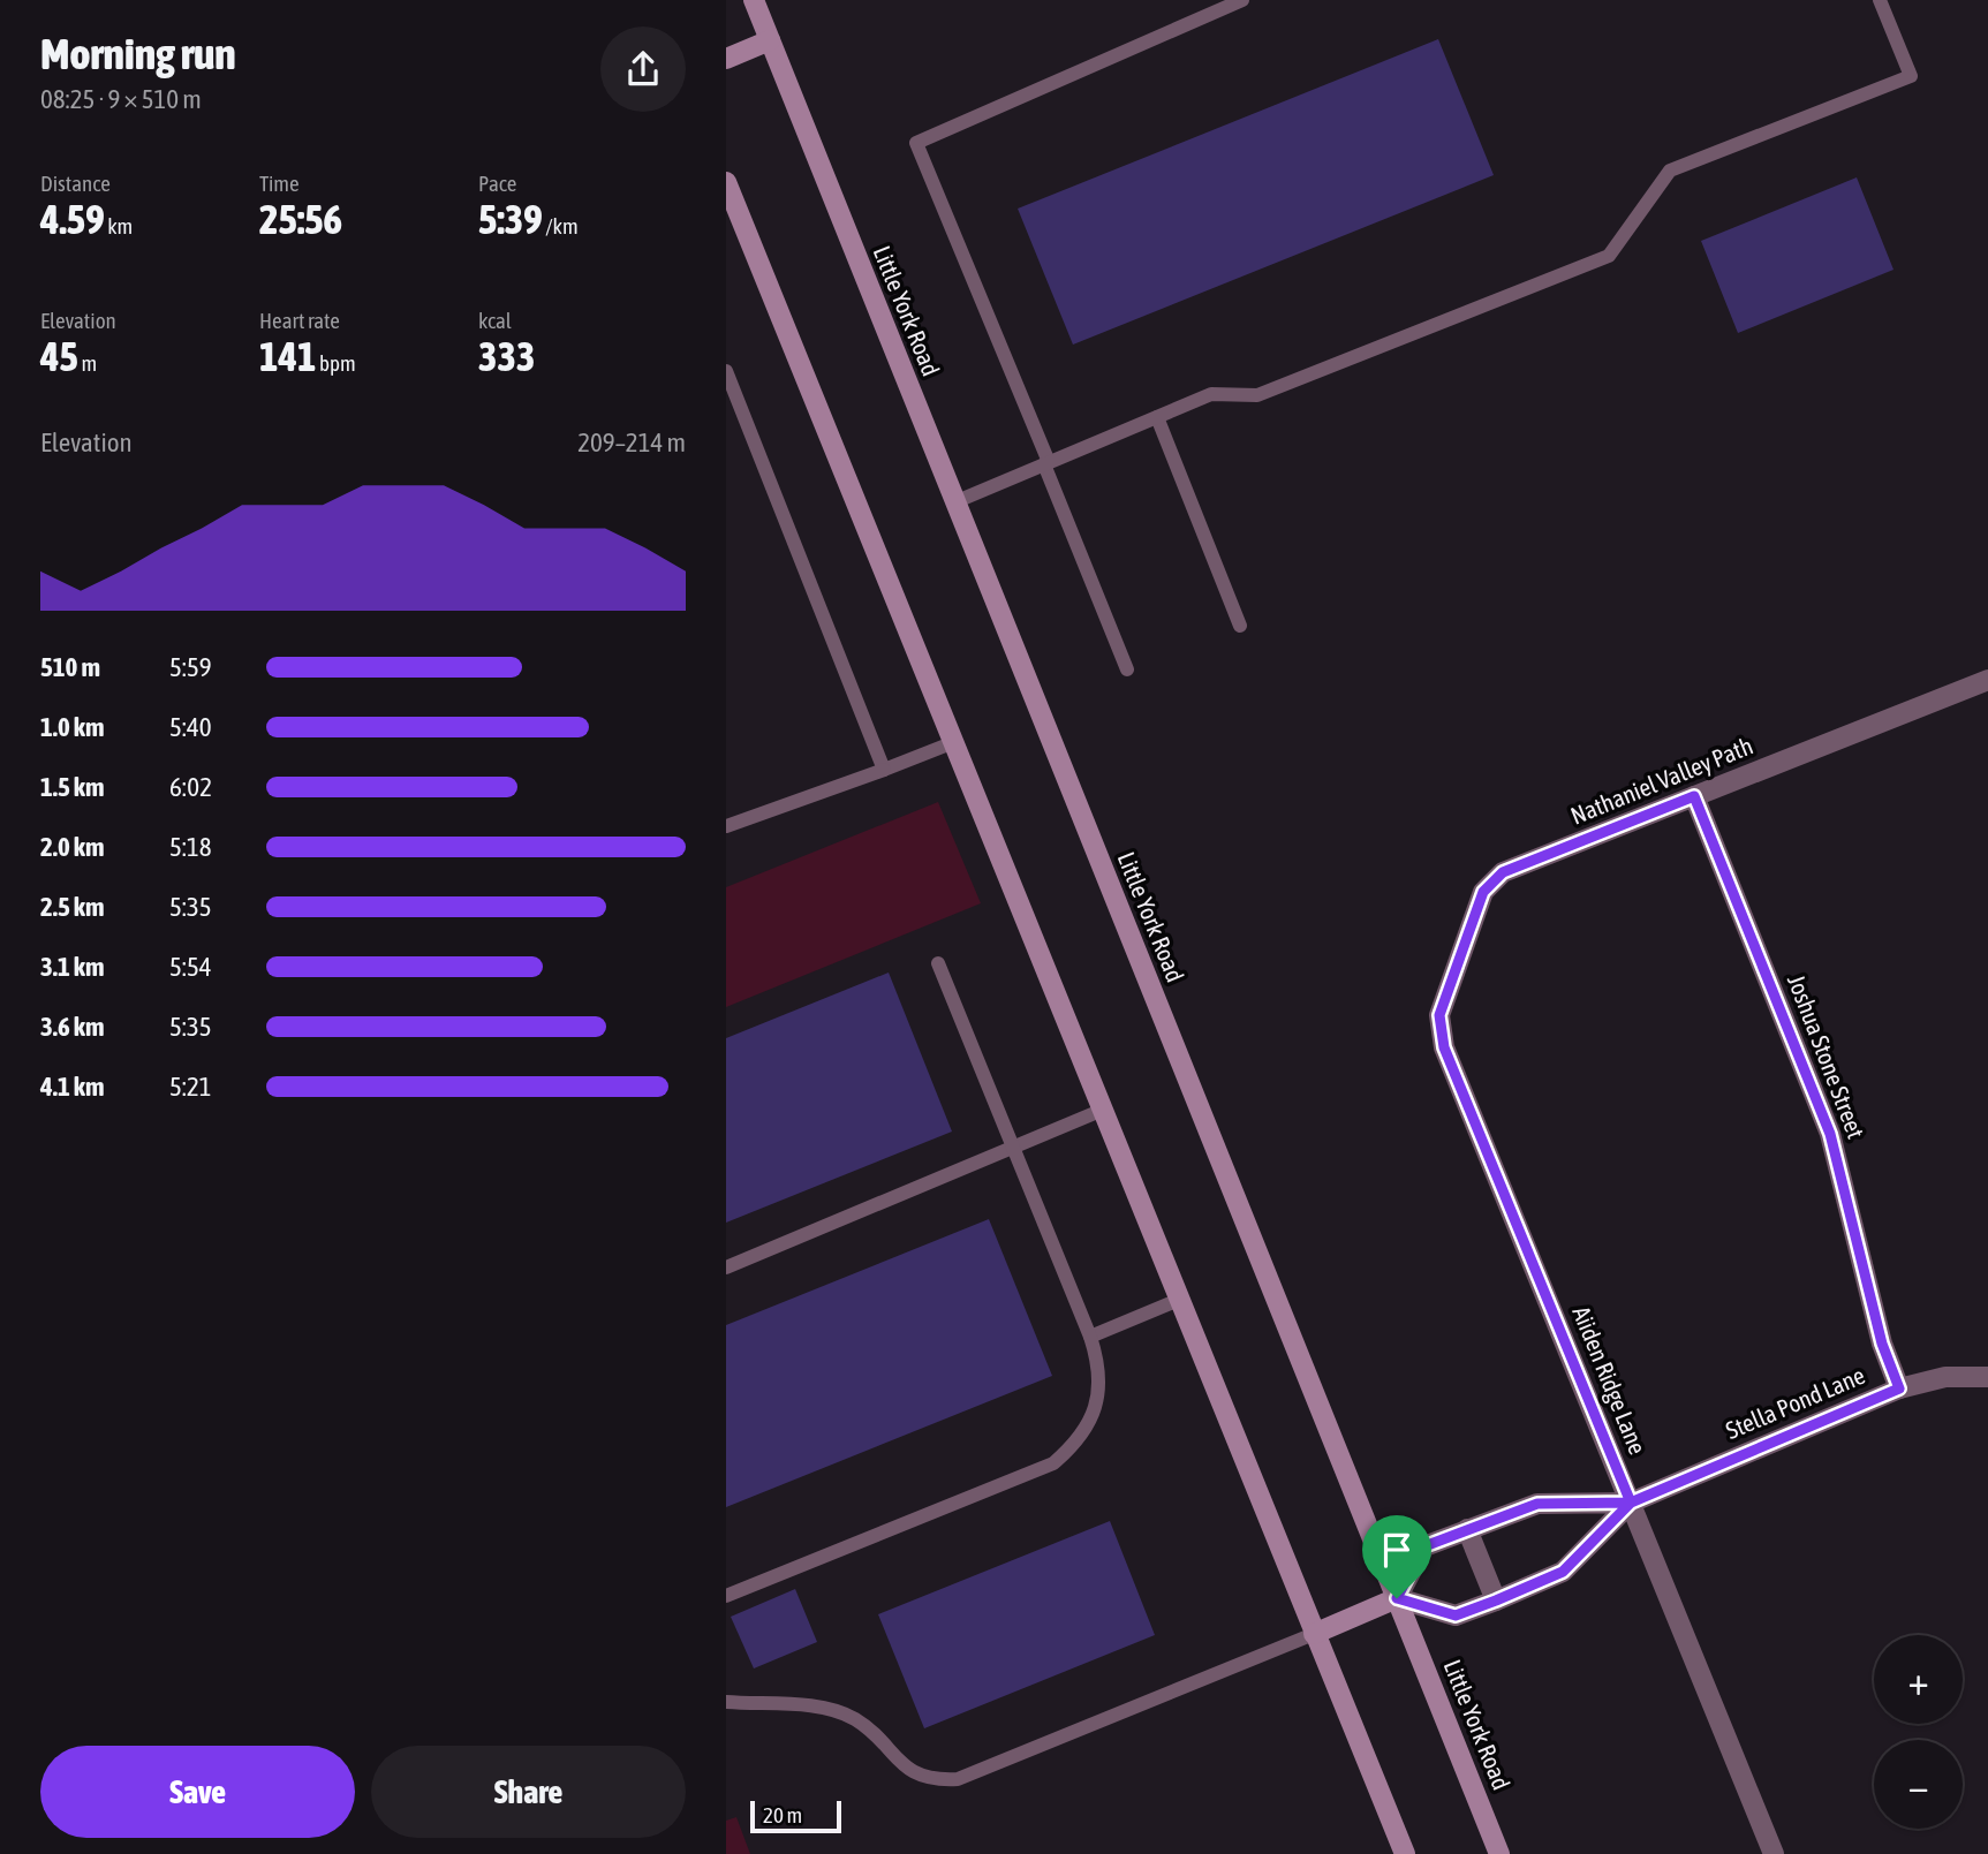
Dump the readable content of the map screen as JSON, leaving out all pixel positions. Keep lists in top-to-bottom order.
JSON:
{
  "streets": {
    "main road": ["Little York Road"],
    "street": [
      "Nathaniel Valley Path",
      "Joshua Stone Street",
      "Aiiden Ridge Lane",
      "Stella Pond Lane"
    ]
  },
  "crossings": [
    ["Little York Road", "Stella Pond Lane"],
    ["Nathaniel Valley Path", "Joshua Stone Street"],
    ["Nathaniel Valley Path", "Aiiden Ridge Lane"],
    ["Joshua Stone Street", "Stella Pond Lane"],
    ["Aiiden Ridge Lane", "Stella Pond Lane"]
  ],
  "scale_bar": "20 m",
  "page": {
    "heading": ["Morning run", "08:25 · 9 × 510 m"],
    "stats": [
      ["Distance", "4.59 km"],
      ["Time", "25:56"],
      ["Pace", "5:39 /km"],
      ["Elevation", "45 m"],
      ["Heart rate", "141 bpm"],
      ["kcal", "333"]
    ],
    "chart": ["Elevation", "209–214 m"],
    "list": [
      {
        "name": "510 m",
        "note": "5:59"
      },
      {
        "name": "1.0 km",
        "note": "5:40"
      },
      {
        "name": "1.5 km",
        "note": "6:02"
      },
      {
        "name": "2.0 km",
        "note": "5:18"
      },
      {
        "name": "2.5 km",
        "note": "5:35"
      },
      {
        "name": "3.1 km",
        "note": "5:54"
      },
      {
        "name": "3.6 km",
        "note": "5:35"
      },
      {
        "name": "4.1 km",
        "note": "5:21"
      }
    ],
    "map_buttons": ["+", "−"],
    "buttons": ["Save", "Share"],
    "scale": "20 m"
  }
}
